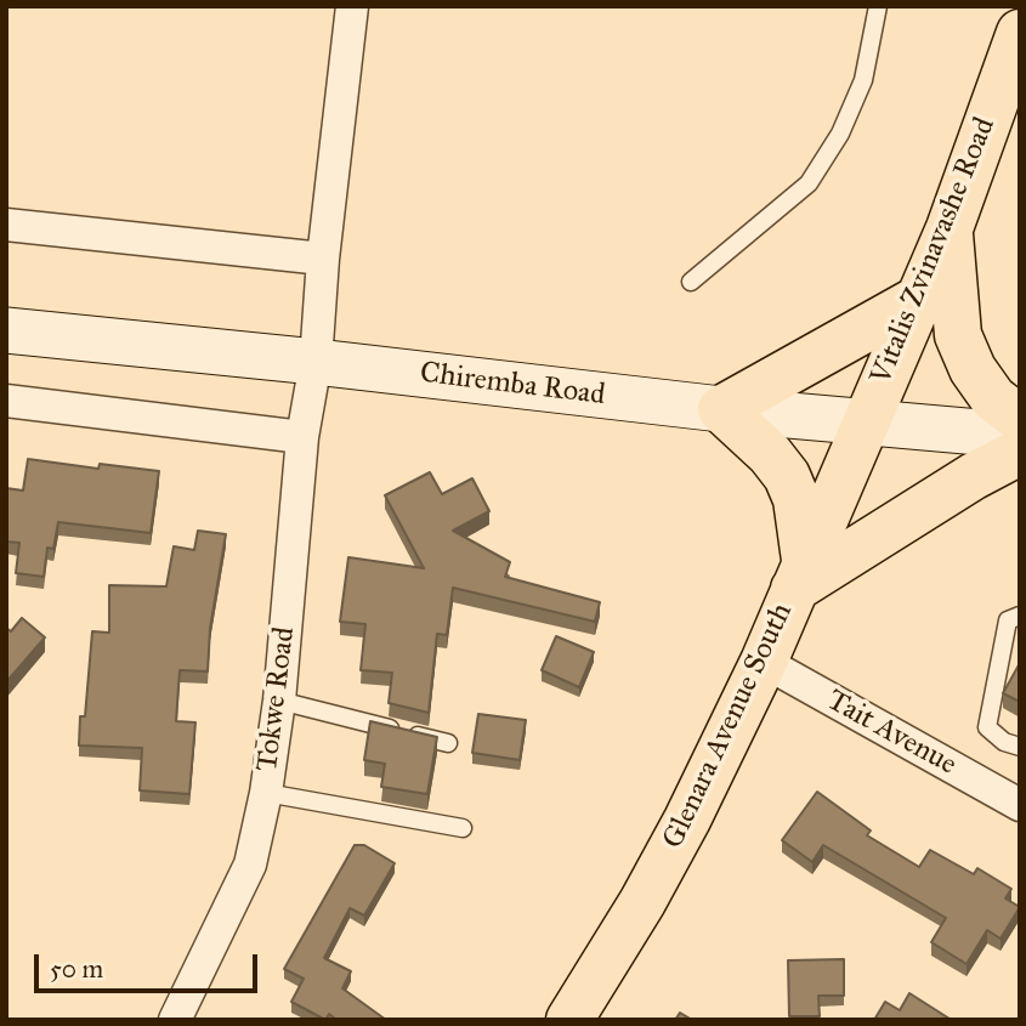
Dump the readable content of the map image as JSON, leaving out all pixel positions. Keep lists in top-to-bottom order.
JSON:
{
  "streets": {
    "main road": ["Vitalis Zvinavashe Road", "Chiremba Road", "Glenara Avenue South"],
    "street": ["Tokwe Road", "Tait Avenue"]
  },
  "crossings": [
    ["Vitalis Zvinavashe Road", "Chiremba Road"],
    ["Vitalis Zvinavashe Road", "Glenara Avenue South"],
    ["Chiremba Road", "Tokwe Road"],
    ["Chiremba Road", "Glenara Avenue South"],
    ["Glenara Avenue South", "Tait Avenue"]
  ],
  "scale_bar": "50 m"
}
